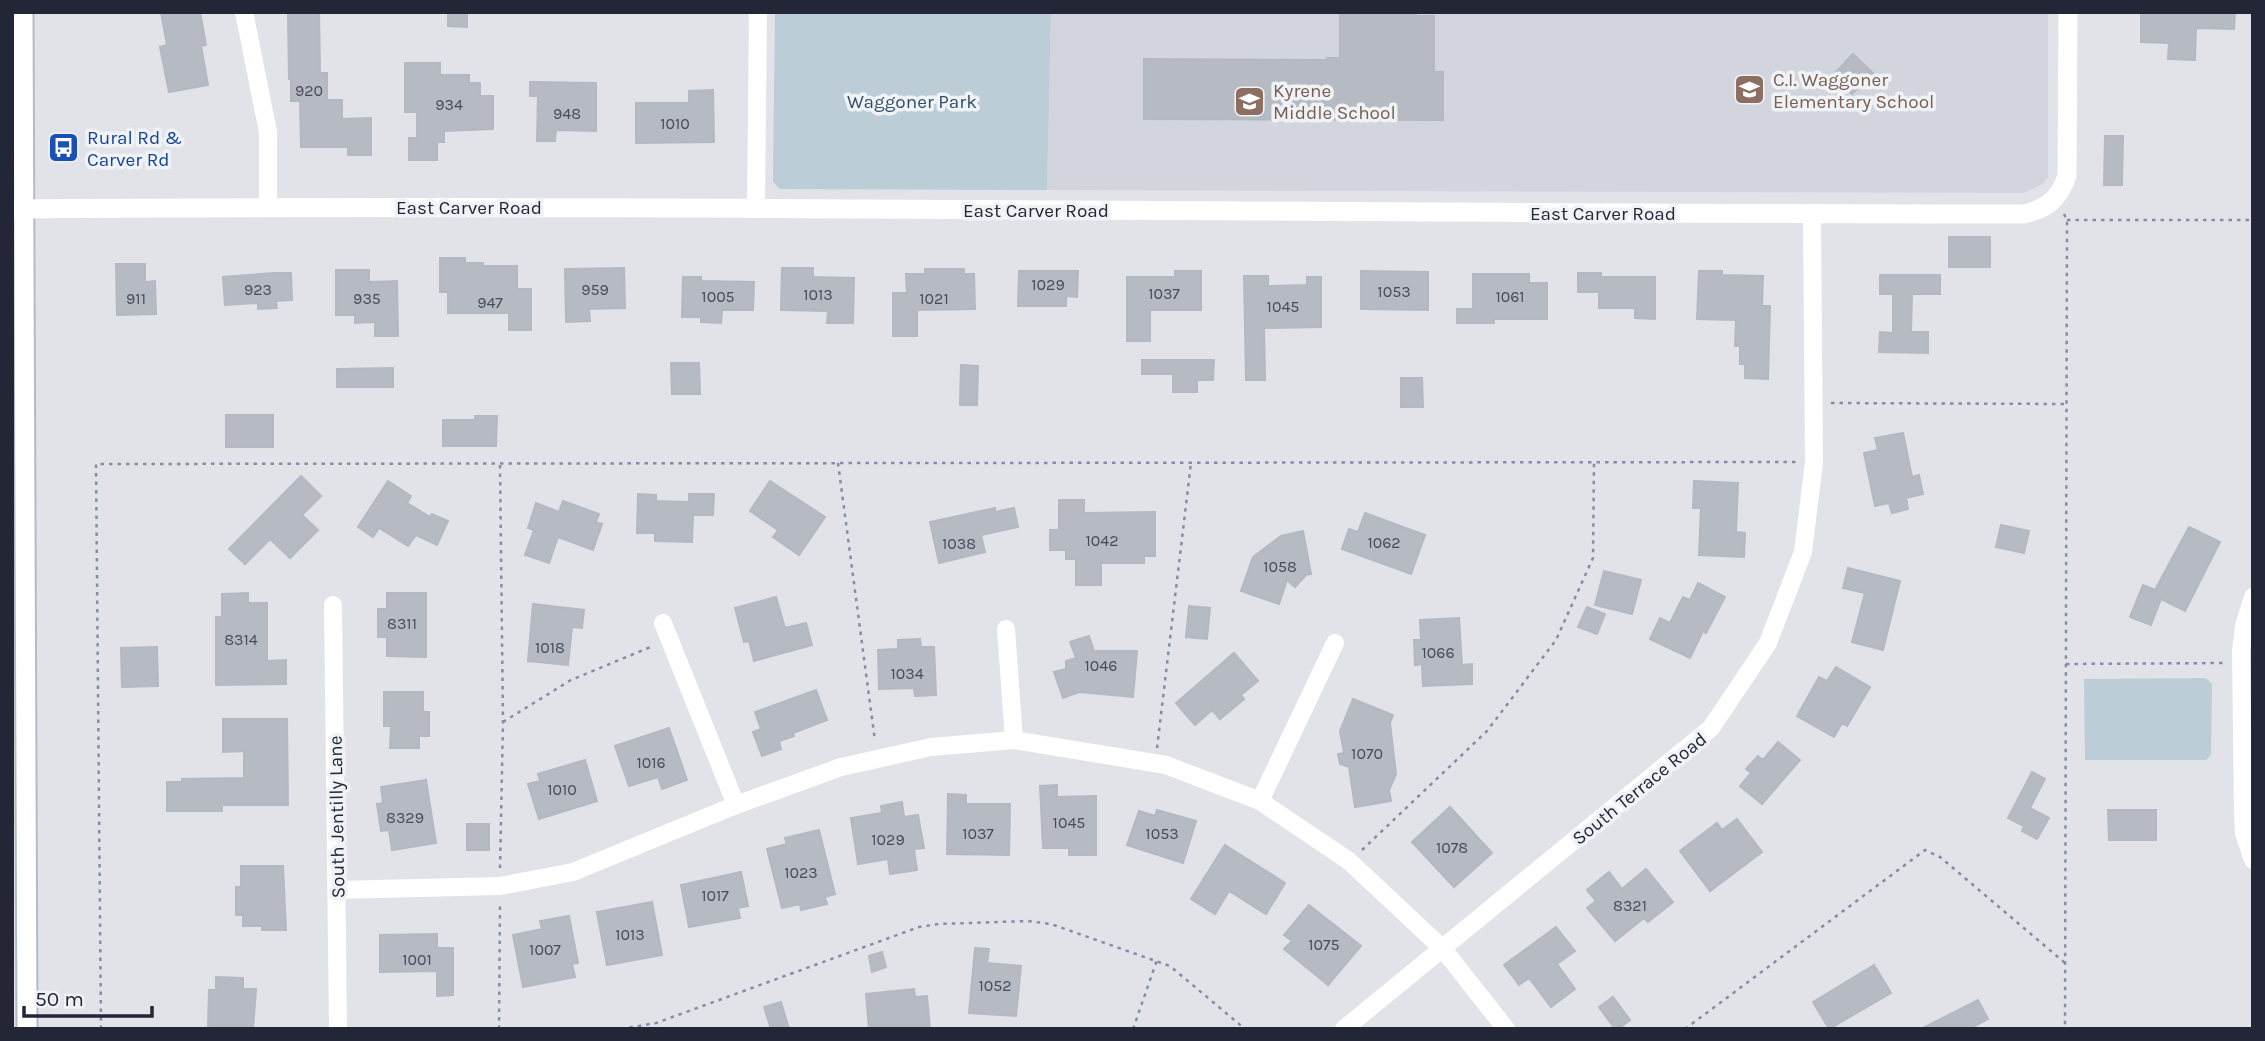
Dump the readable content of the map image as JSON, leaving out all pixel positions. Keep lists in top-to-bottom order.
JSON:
{
  "streets": {
    "street": ["East Carver Road", "South Terrace Road", "South Jentilly Lane"]
  },
  "crossings": [
    ["East Carver Road", "South Terrace Road"]
  ],
  "parks": ["Waggoner Park"],
  "places": {
    "school or university": ["C.I. Waggoner Elementary School", "Kyrene Middle School"],
    "bus stop": ["Rural Rd & Carver Rd"]
  },
  "house_numbers": [
    "920",
    "934",
    "948",
    "1010",
    "1029",
    "923",
    "959",
    "1053",
    "1037",
    "1013",
    "1005",
    "1061",
    "911",
    "935",
    "1021",
    "947",
    "1045",
    "1042",
    "1062",
    "1038",
    "1058",
    "8311",
    "8314",
    "1018",
    "1066",
    "1046",
    "1034",
    "1070",
    "1016",
    "1010",
    "8329",
    "1045",
    "1037",
    "1053",
    "1029",
    "1078",
    "1023",
    "1017",
    "8321",
    "1013",
    "1075",
    "1007",
    "1001",
    "1052"
  ],
  "scale_bar": "50 m"
}
